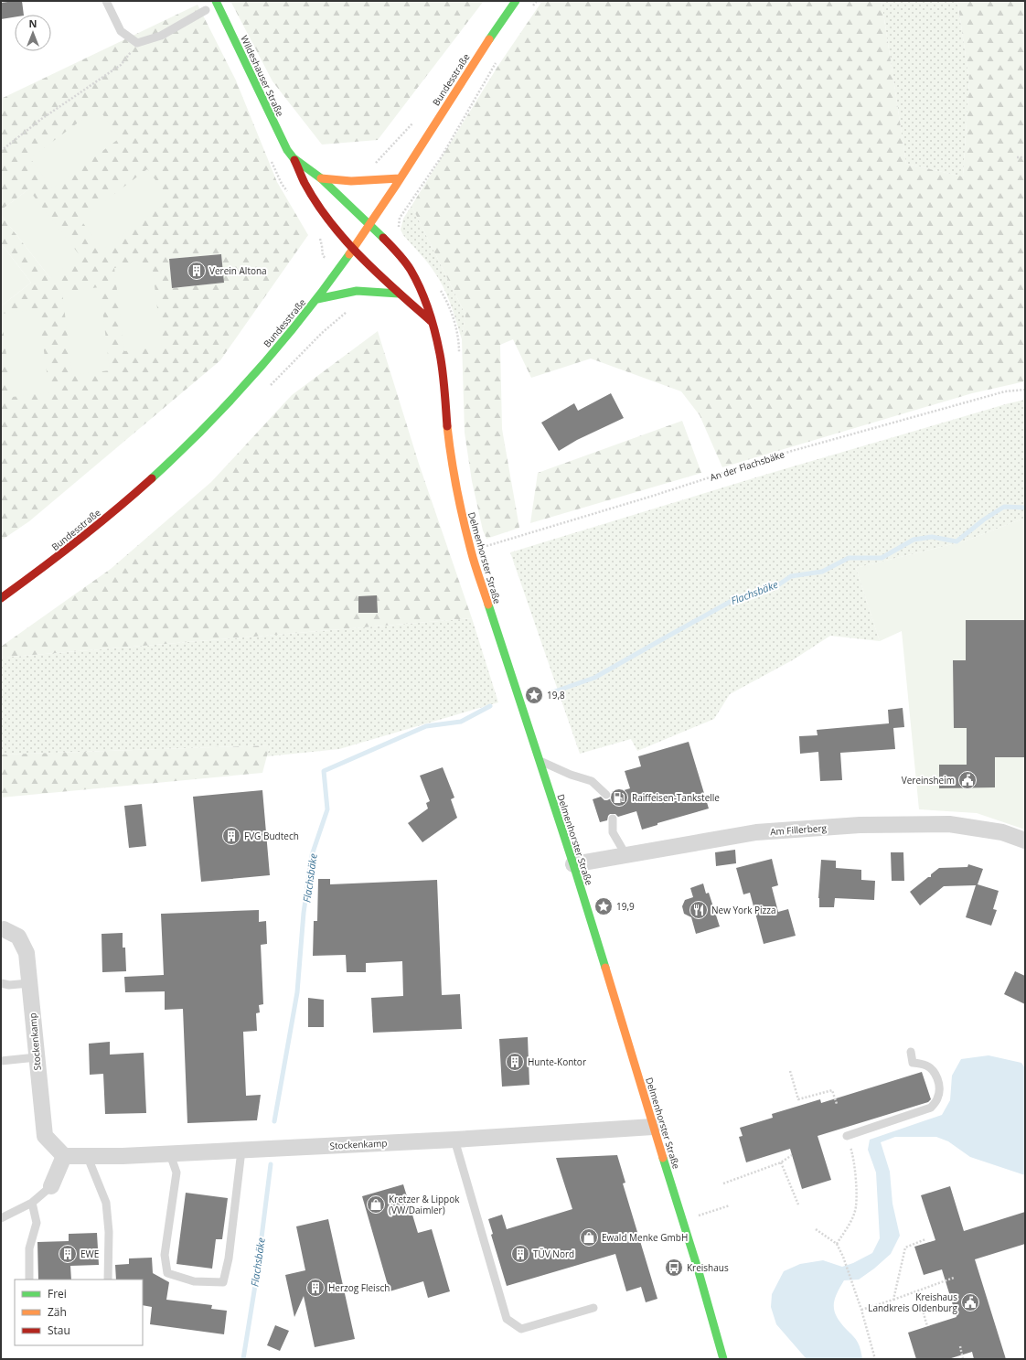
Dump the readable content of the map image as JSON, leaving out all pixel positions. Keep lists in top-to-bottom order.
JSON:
{
  "streets": {
    "main road": ["Wildeshauser Straße", "Bundesstraße", "Delmenhorster Straße"],
    "street": ["Am Fillerberg", "Stockenkamp"],
    "path": ["An der Flachsbäke"]
  },
  "crossings": [
    ["Wildeshauser Straße", "Bundesstraße"],
    ["Wildeshauser Straße", "Delmenhorster Straße"],
    ["Bundesstraße", "Delmenhorster Straße"],
    ["Delmenhorster Straße", "Am Fillerberg"],
    ["Delmenhorster Straße", "Stockenkamp"]
  ],
  "water": ["Flachsbäke"],
  "places": {
    "building": [
      "Verein Altona",
      "FVG Budtech",
      "Hunte-Kontor",
      "EWE",
      "TÜV Nord",
      "Herzog Fleisch"
    ],
    "place": ["19,8", "19,9"],
    "public building": ["Vereinsheim", "Kreishaus Landkreis Oldenburg"],
    "fuel station": ["Raiffeisen-Tankstelle"],
    "restaurant": ["New York Pizza"],
    "shop": ["Kretzer & Lippok (VW/Daimler)", "Ewald Menke GmbH"],
    "bus stop": ["Kreishaus"]
  },
  "legend": ["Frei", "Zäh", "Stau"],
  "north": "top"
}
